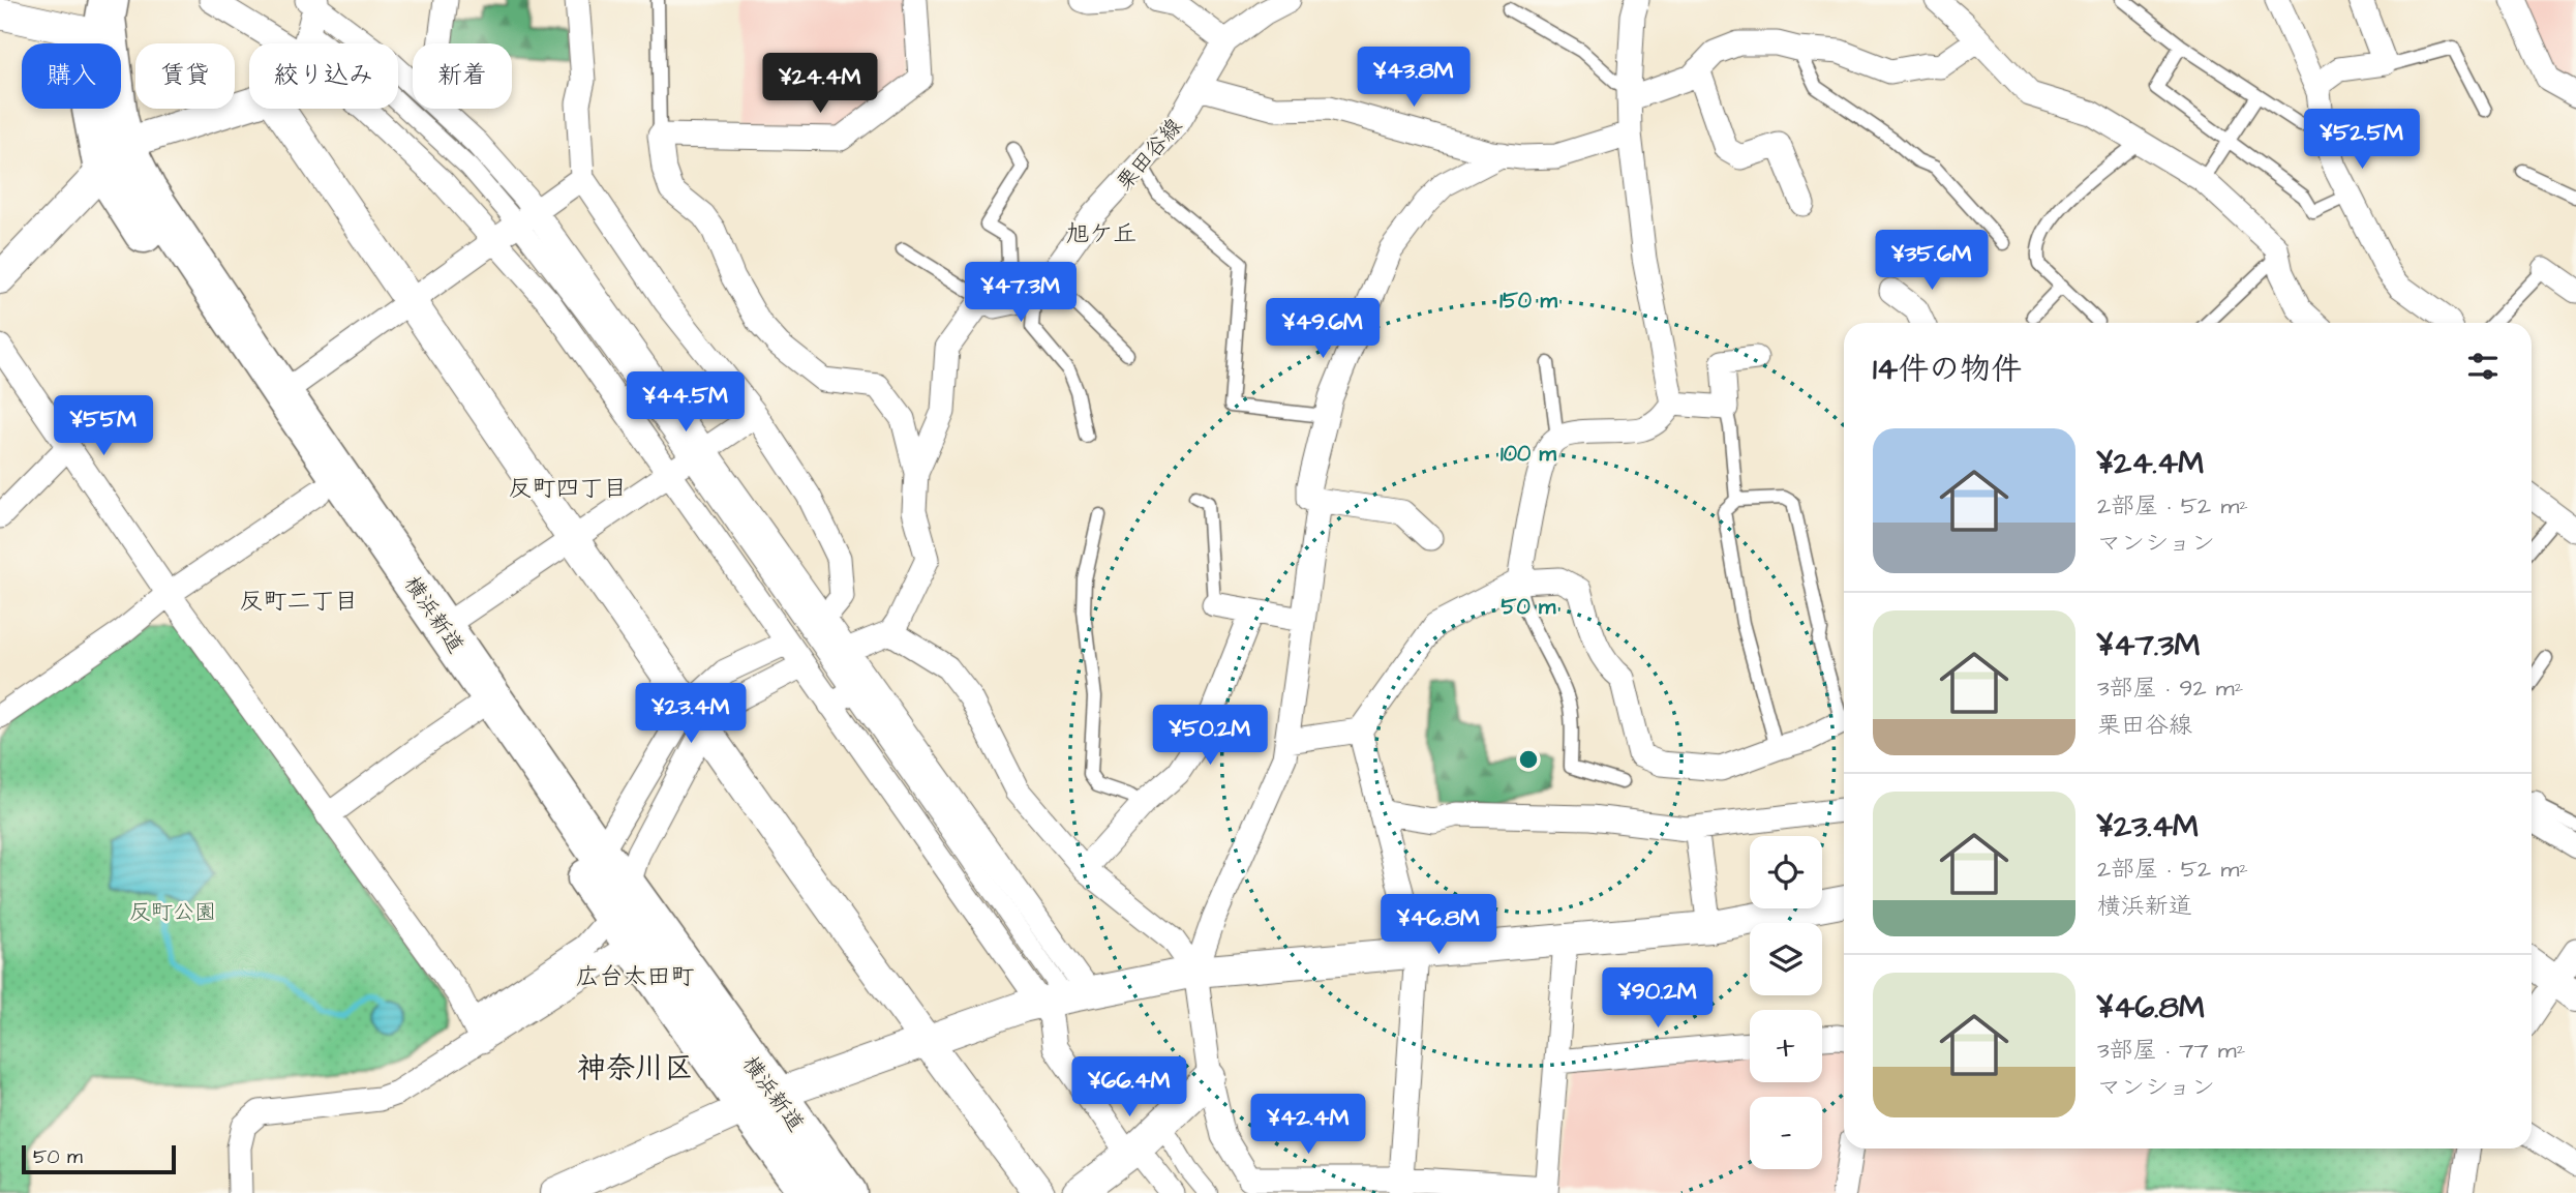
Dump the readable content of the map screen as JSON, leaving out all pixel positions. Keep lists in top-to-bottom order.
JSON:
{
  "streets": {
    "highway": ["横浜新道"],
    "street": ["栗田谷線"]
  },
  "districts": [
    "旭ケ丘",
    "反町四丁目",
    "反町二丁目",
    "広台太田町",
    "神奈川区"
  ],
  "parks": ["反町公園"],
  "scale_bar": "50 m",
  "page": {
    "chip": [
      "購入",
      "賃貸",
      "絞り込み",
      "新着"
    ],
    "price": [
      "¥43.8M",
      "¥24.4M",
      "¥52.5M",
      "¥35.6M",
      "¥47.3M",
      "¥49.6M",
      "¥44.5M",
      "¥55M",
      "¥23.4M",
      "¥50.2M",
      "¥46.8M",
      "¥90.2M",
      "¥66.4M",
      "¥42.4M"
    ],
    "heading": "14件の物件",
    "list": [
      {
        "name": "¥24.4M",
        "note": "2部屋 · 52 m² · マンション"
      },
      {
        "name": "¥47.3M",
        "note": "3部屋 · 92 m² · 栗田谷線"
      },
      {
        "name": "¥23.4M",
        "note": "2部屋 · 52 m² · 横浜新道"
      },
      {
        "name": "¥46.8M",
        "note": "3部屋 · 77 m² · マンション"
      }
    ],
    "map_buttons": ["+", "−"],
    "scale": "50 m"
  },
  "rings": ["150 m", "100 m", "50 m"]
}
